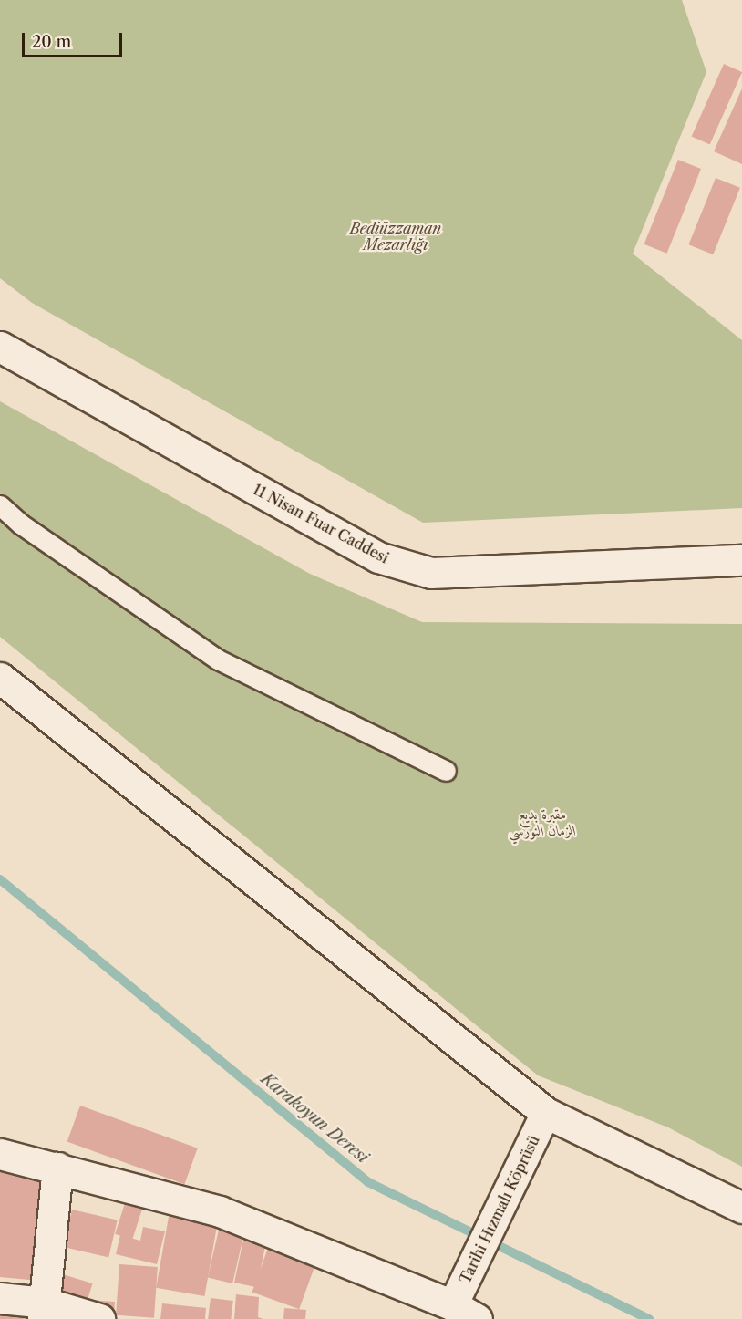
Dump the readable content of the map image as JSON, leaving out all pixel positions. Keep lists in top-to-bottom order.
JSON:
{
  "streets": {
    "street": ["11 Nisan Fuar Caddesi", "Tarihi Hızmalı Köprüsü"]
  },
  "water": ["Karakoyun Deresi"],
  "parks": ["Bediüzzaman Mezarlığı", "مقبرة بديع الزمان النورسي"],
  "scale_bar": "20 m"
}
